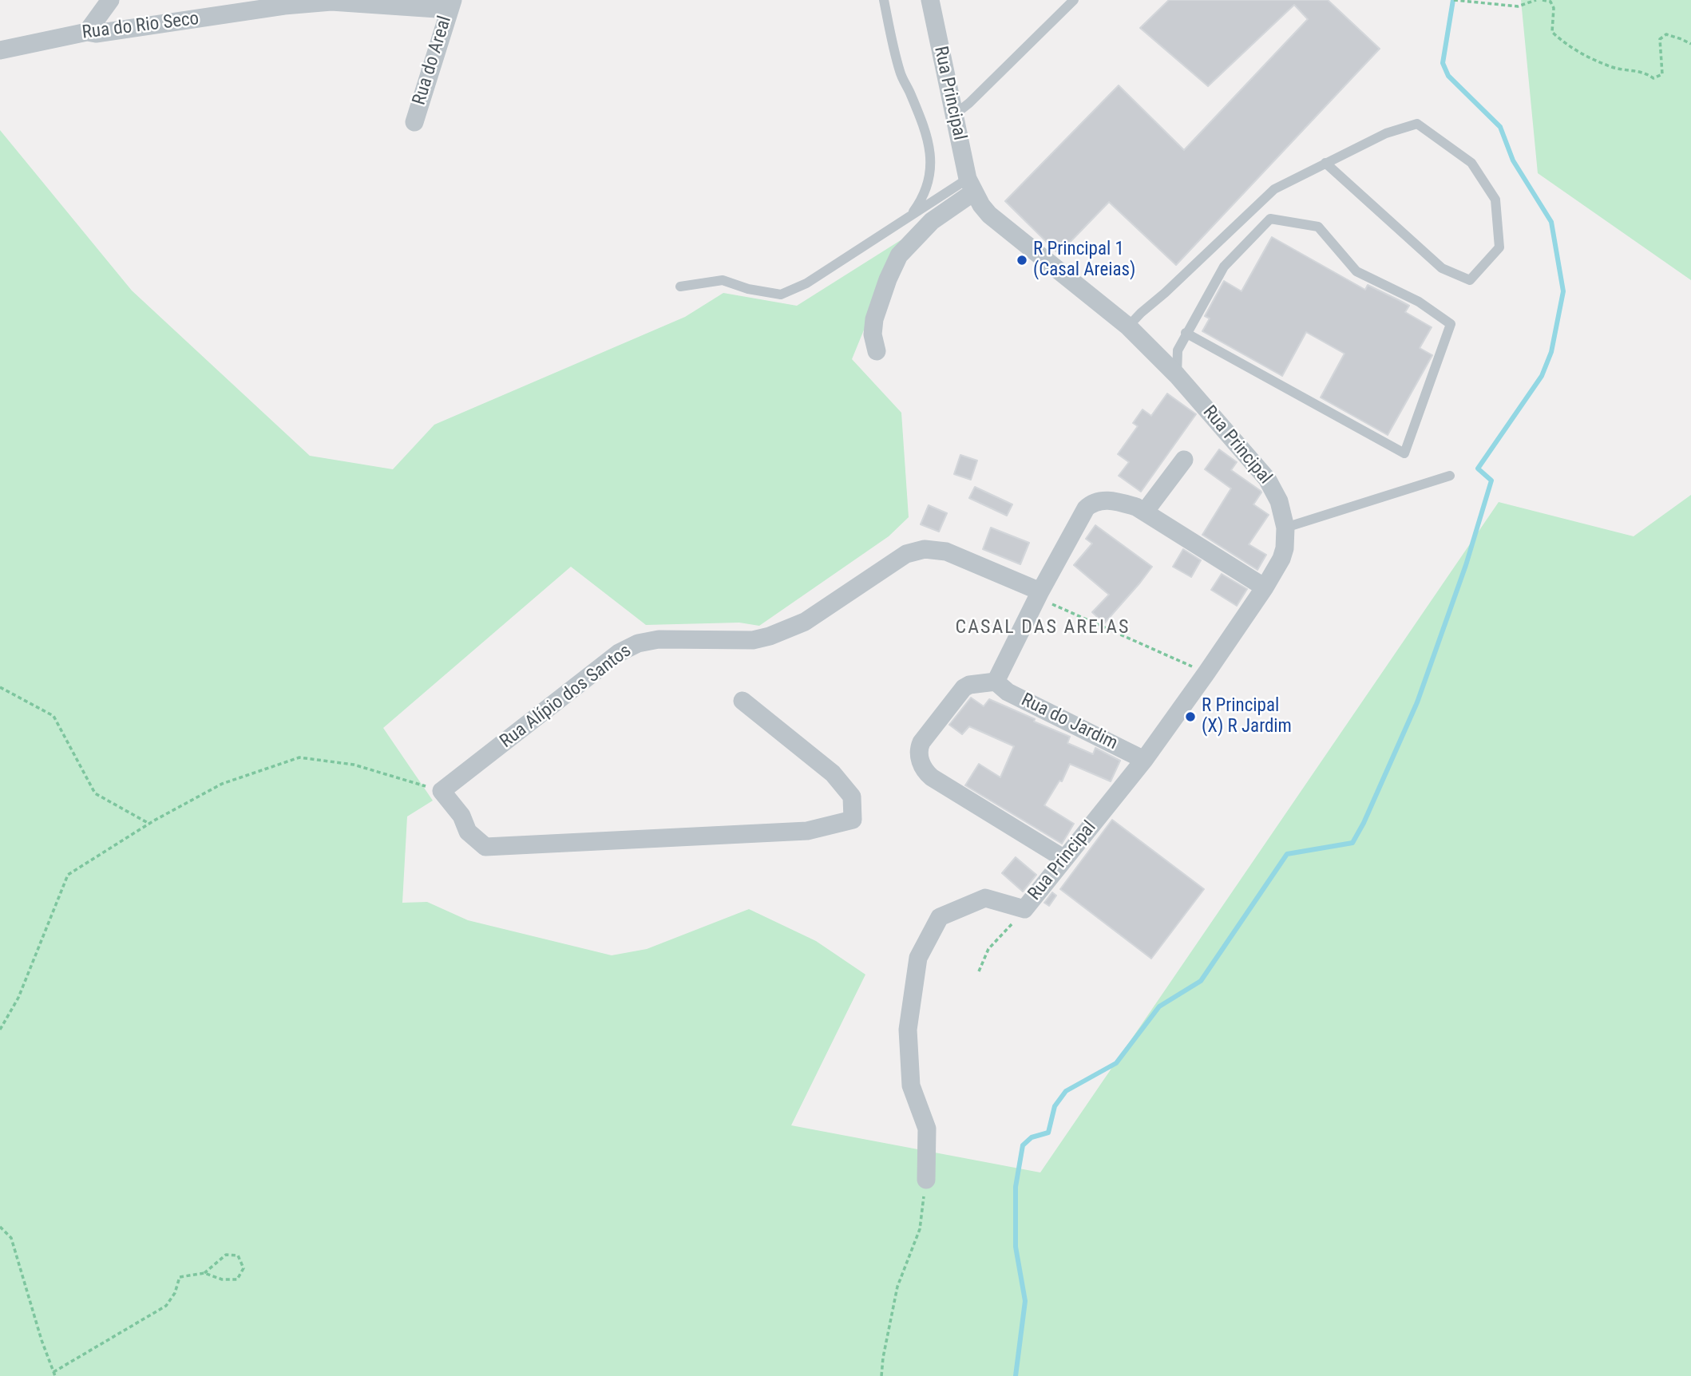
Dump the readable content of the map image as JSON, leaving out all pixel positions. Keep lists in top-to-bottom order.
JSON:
{
  "streets": {
    "street": [
      "Rua do Rio Seco",
      "Rua do Areal",
      "Rua Principal",
      "Rua Alípio dos Santos",
      "Rua do Jardim"
    ]
  },
  "crossings": [
    ["Rua do Rio Seco", "Rua do Areal"],
    ["Rua Principal", "Rua do Jardim"]
  ],
  "districts": ["CASAL DAS AREIAS"],
  "places": ["R Principal 1 (Casal Areias)", "R Principal (X) R Jardim"]
}
